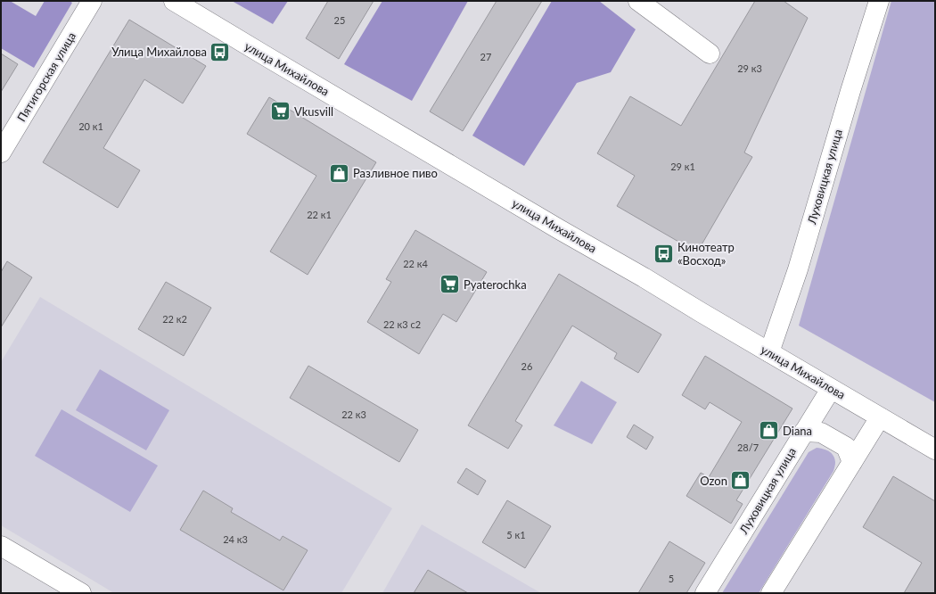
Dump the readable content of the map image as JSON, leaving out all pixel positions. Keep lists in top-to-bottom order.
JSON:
{
  "streets": {
    "street": ["улица Михайлова", "Пятигорская улица", "Луховицкая улица"]
  },
  "crossings": [
    ["улица Михайлова", "Луховицкая улица"]
  ],
  "places": {
    "bus stop": ["Улица Михайлова", "Кинотеатр «Восход»"],
    "supermarket": ["Vkusvill", "Pyaterochka"],
    "shop": ["Разливное пиво", "Diana", "Ozon"]
  },
  "house_numbers": [
    "25",
    "27",
    "29 к3",
    "20 к1",
    "29 к1",
    "22 к1",
    "22 к4",
    "22 к2",
    "22 к3 с2",
    "26",
    "22 к3",
    "28/7",
    "5 к1",
    "24 к3",
    "5"
  ]
}
